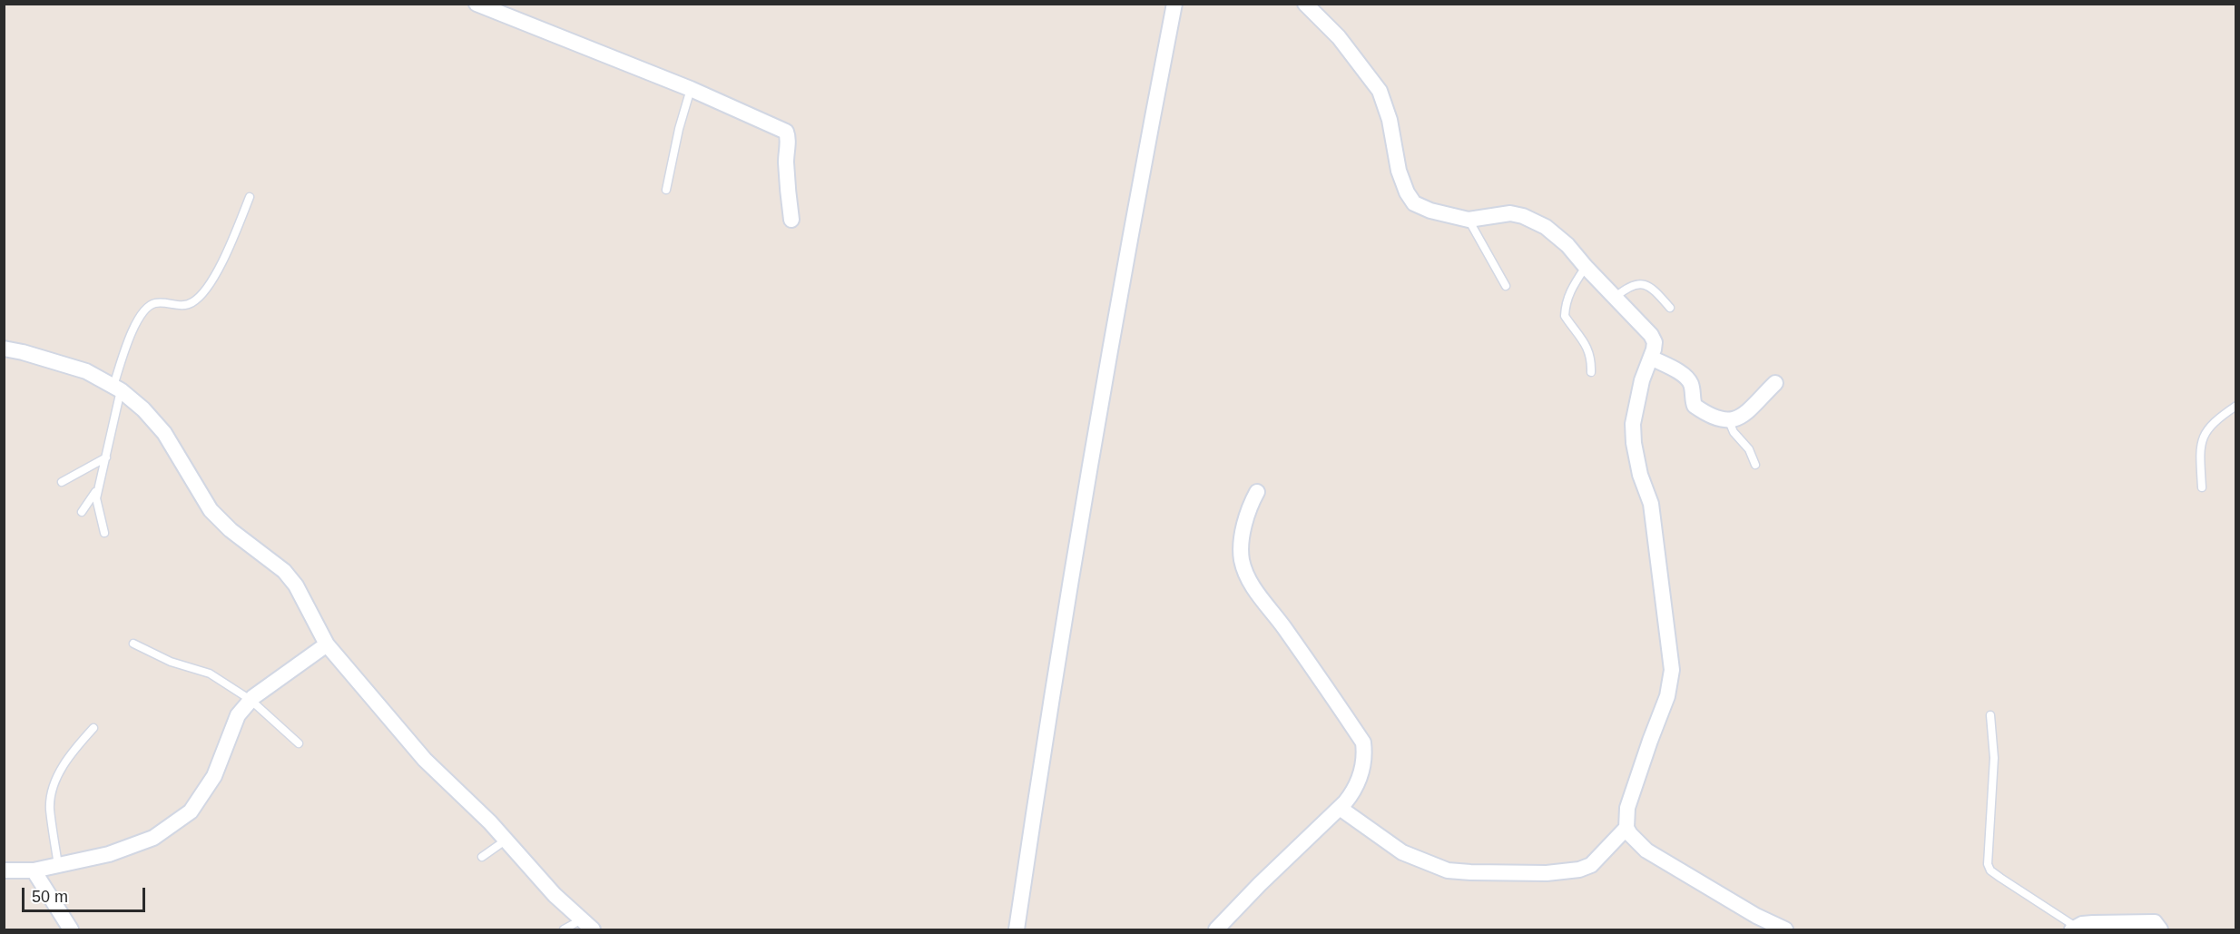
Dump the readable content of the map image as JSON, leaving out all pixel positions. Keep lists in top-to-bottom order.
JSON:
{
  "scale_bar": "50 m"
}
